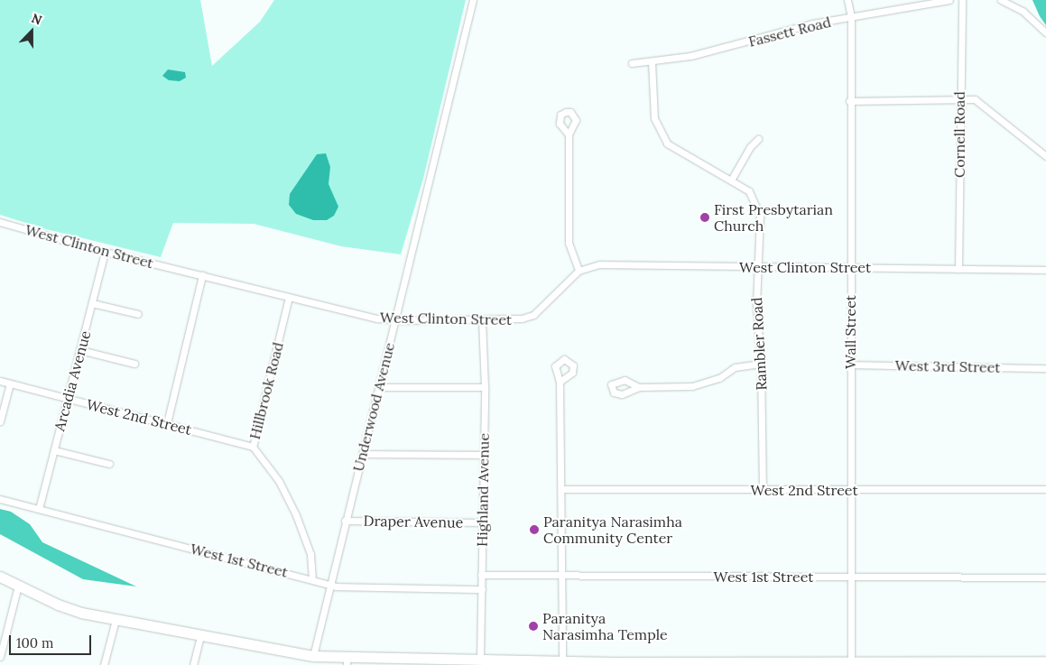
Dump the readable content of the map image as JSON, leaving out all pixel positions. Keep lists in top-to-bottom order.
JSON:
{
  "streets": {
    "street": [
      "Fassett Road",
      "Cornell Road",
      "West Clinton Street",
      "Wall Street",
      "Rambler Road",
      "West 3rd Street",
      "Arcadia Avenue",
      "Hillbrook Road",
      "Underwood Avenue",
      "West 2nd Street",
      "Highland Avenue",
      "Draper Avenue",
      "West 1st Street"
    ]
  },
  "crossings": [
    ["Fassett Road", "Wall Street"],
    ["Fassett Road", "Rambler Road"],
    ["Cornell Road", "West Clinton Street"],
    ["West Clinton Street", "Wall Street"],
    ["West Clinton Street", "Rambler Road"],
    ["West Clinton Street", "Arcadia Avenue"],
    ["West Clinton Street", "Hillbrook Road"],
    ["West Clinton Street", "Underwood Avenue"],
    ["West Clinton Street", "Highland Avenue"],
    ["Wall Street", "West 3rd Street"],
    ["Wall Street", "West 2nd Street"],
    ["Wall Street", "West 1st Street"],
    ["Rambler Road", "West 2nd Street"],
    ["Arcadia Avenue", "West 2nd Street"],
    ["Arcadia Avenue", "West 1st Street"],
    ["Hillbrook Road", "West 2nd Street"],
    ["Hillbrook Road", "West 1st Street"],
    ["Underwood Avenue", "Draper Avenue"],
    ["Underwood Avenue", "West 1st Street"],
    ["Highland Avenue", "Draper Avenue"],
    ["Highland Avenue", "West 1st Street"]
  ],
  "places": ["First Presbytarian Church", "Paranitya Narasimha Community Center", "Paranitya Narasimha Temple"],
  "scale_bar": "100 m",
  "north": "top"
}
